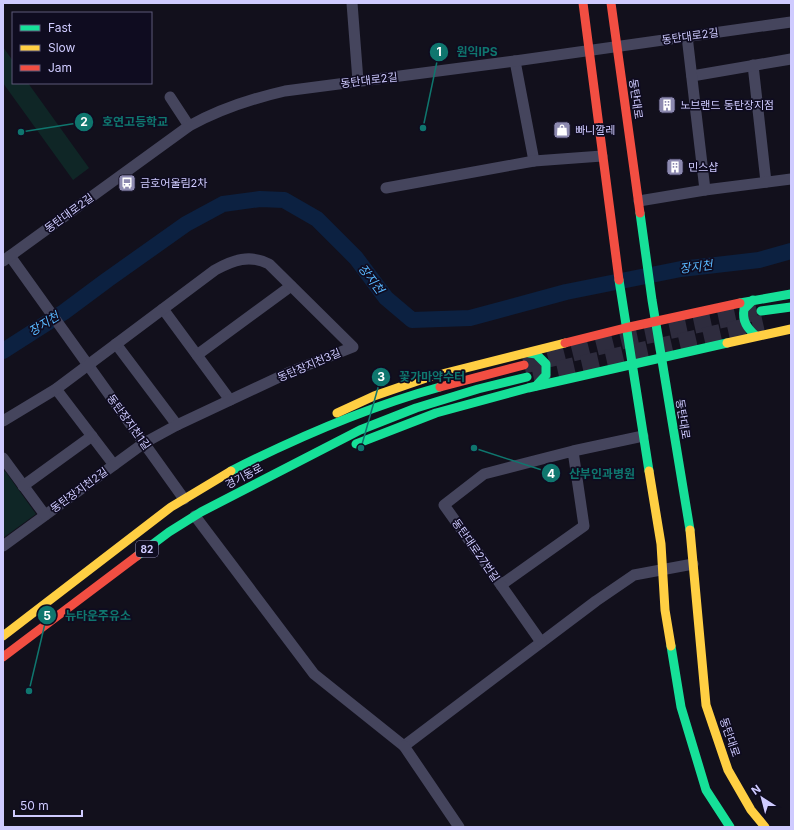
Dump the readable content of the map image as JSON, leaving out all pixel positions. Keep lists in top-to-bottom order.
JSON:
{
  "streets": {
    "main road": ["동탄대로", "경기동로", "82"],
    "street": [
      "동탄대로2길",
      "동탄장지천3길",
      "동탄장지천1길",
      "동탄장지천2길",
      "동탄대로27번길"
    ]
  },
  "crossings": [
    ["동탄대로2길", "동탄대로"],
    ["동탄대로2길", "동탄장지천1길"],
    ["동탄장지천3길", "동탄장지천1길"],
    ["동탄장지천3길", "동탄장지천2길"],
    ["동탄장지천1길", "경기동로"],
    ["동탄장지천1길", "동탄장지천2길"]
  ],
  "water": ["장지천"],
  "places": {
    "building": ["노브랜드 동탄장지점", "민스샵"],
    "other": [
      "원익IPS",
      "호연고등학교",
      "꽃가마약수터",
      "산부인과병원",
      "뉴타운주유소"
    ],
    "shop": ["빠니깔레"],
    "bus stop": ["금호어울림2차"]
  },
  "legend": ["Fast", "Slow", "Jam"],
  "scale_bar": "50 m",
  "north": "top left"
}
